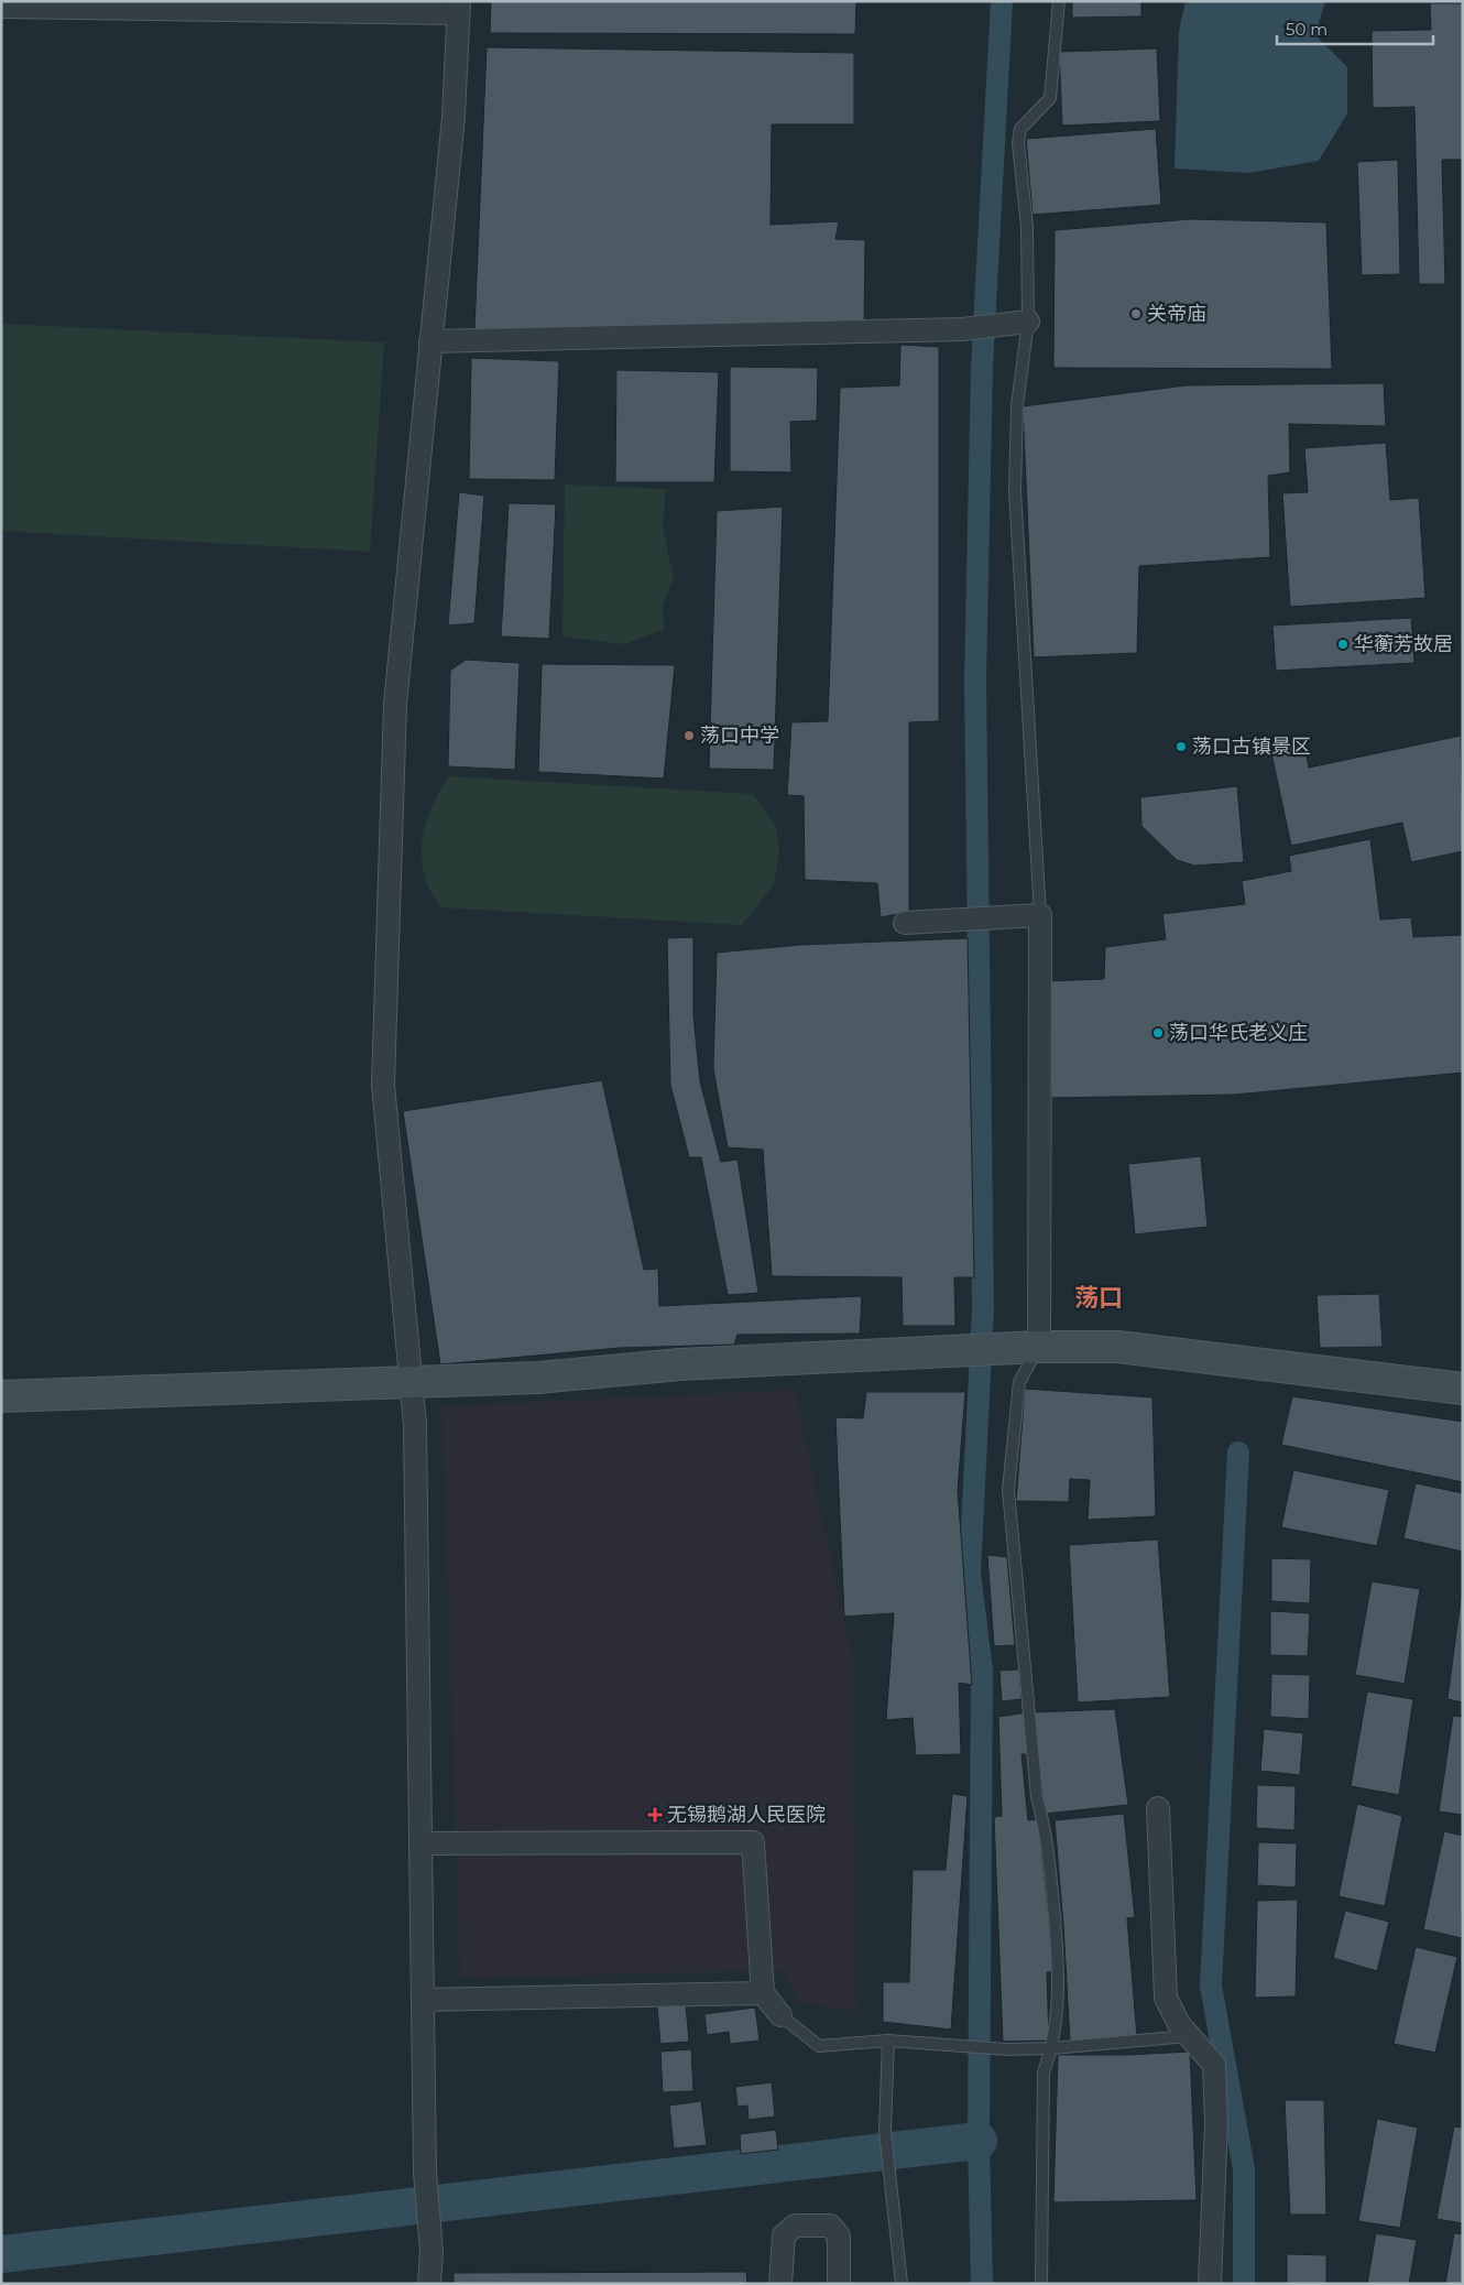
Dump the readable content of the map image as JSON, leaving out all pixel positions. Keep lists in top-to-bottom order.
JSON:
{
  "districts": ["荡口"],
  "places": {
    "other": [
      "关帝庙",
      "华蘅芳故居",
      "荡口中学",
      "荡口古镇景区",
      "荡口华氏老义庄"
    ],
    "health": ["无锡鹅湖人民医院"]
  },
  "scale_bar": "50 m"
}
